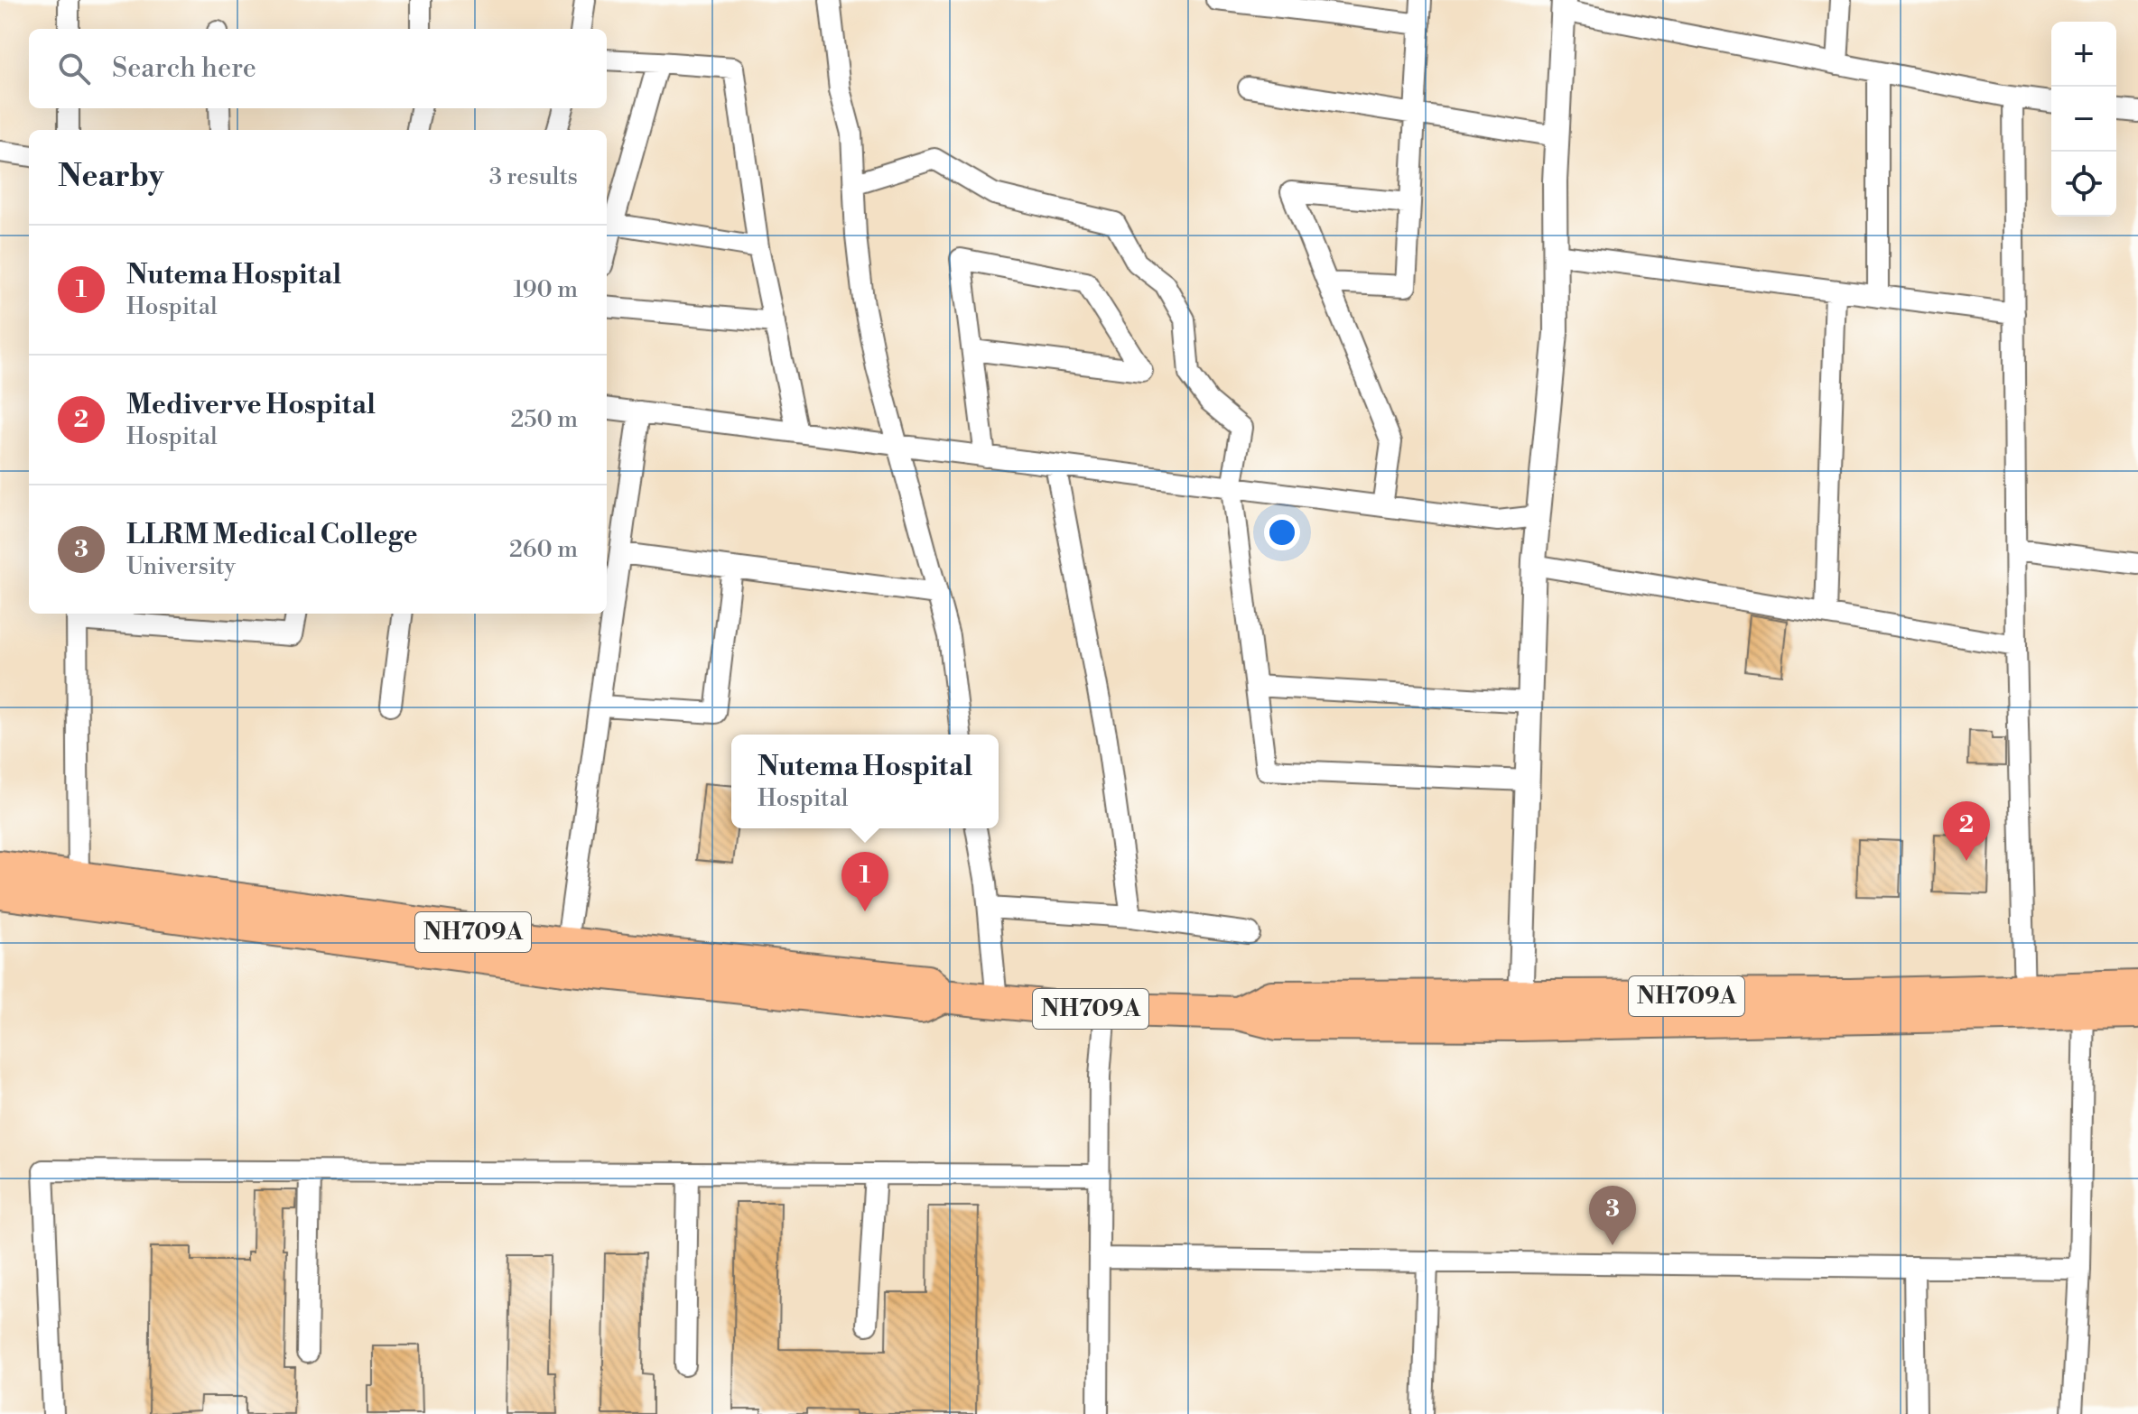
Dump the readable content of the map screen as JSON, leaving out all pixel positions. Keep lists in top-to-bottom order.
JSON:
{
  "streets": {
    "highway": ["NH709A"]
  },
  "page": {
    "map_buttons": ["+", "−"],
    "search": "Search here",
    "heading": ["Nearby", "3 results"],
    "list": [
      {
        "mark": "1",
        "name": "Nutema Hospital",
        "note": "Hospital",
        "value": "190 m"
      },
      {
        "mark": "2",
        "name": "Mediverve Hospital",
        "note": "Hospital",
        "value": "250 m"
      },
      {
        "mark": "3",
        "name": "LLRM Medical College",
        "note": "University",
        "value": "260 m"
      }
    ],
    "popup": ["Nutema Hospital", "Hospital"],
    "pins": ["2", "1", "3"]
  }
}
